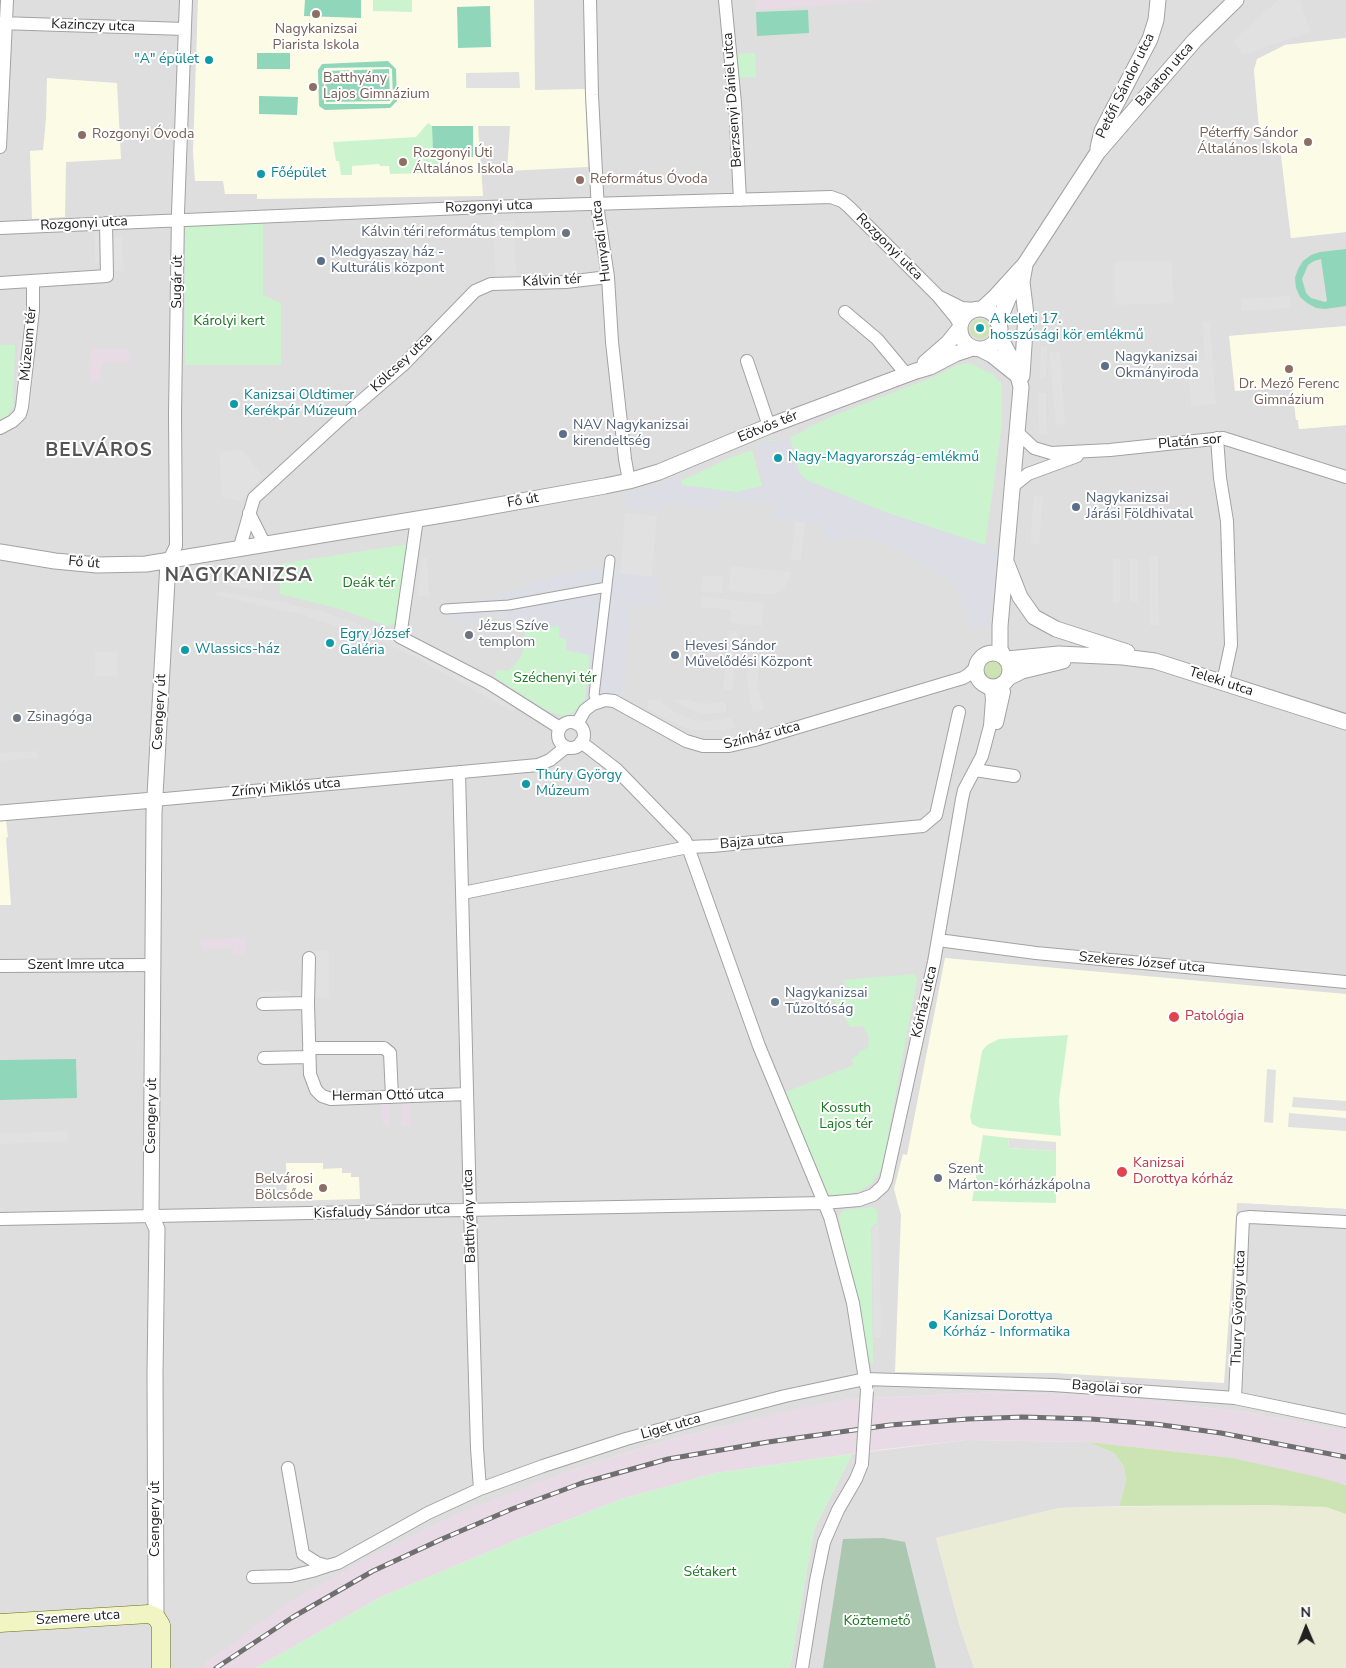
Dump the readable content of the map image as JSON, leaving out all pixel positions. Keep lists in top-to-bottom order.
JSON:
{
  "streets": {
    "main road": ["Csengery út", "Szemere utca"],
    "street": [
      "Kazinczy utca",
      "Balaton utca",
      "Petőfi Sándor utca",
      "Berzsenyi Dániel utca",
      "Rozgonyi utca",
      "Hunyadi utca",
      "Kálvin tér",
      "Sugár út",
      "Múzeum tér",
      "Kölcsey utca",
      "Eötvös tér",
      "Platán sor",
      "Fő út",
      "Teleki utca",
      "Színház utca",
      "Zrínyi Miklós utca",
      "Bajza utca",
      "Szekeres József utca",
      "Szent Imre utca",
      "Kórház utca",
      "Herman Ottó utca",
      "Kisfaludy Sándor utca",
      "Batthyány utca",
      "Thury György utca",
      "Bagolai sor",
      "Liget utca"
    ]
  },
  "crossings": [
    ["Kazinczy utca", "Sugár út"],
    ["Balaton utca", "Petőfi Sándor utca"],
    ["Petőfi Sándor utca", "Rozgonyi utca"],
    ["Petőfi Sándor utca", "Eötvös tér"],
    ["Berzsenyi Dániel utca", "Rozgonyi utca"],
    ["Rozgonyi utca", "Hunyadi utca"],
    ["Rozgonyi utca", "Sugár út"],
    ["Rozgonyi utca", "Eötvös tér"],
    ["Hunyadi utca", "Kálvin tér"],
    ["Hunyadi utca", "Eötvös tér"],
    ["Hunyadi utca", "Fő út"],
    ["Kálvin tér", "Kölcsey utca"],
    ["Sugár út", "Fő út"],
    ["Sugár út", "Csengery út"],
    ["Eötvös tér", "Fő út"],
    ["Fő út", "Csengery út"],
    ["Teleki utca", "Színház utca"],
    ["Teleki utca", "Kórház utca"],
    ["Csengery út", "Zrínyi Miklós utca"],
    ["Csengery út", "Szent Imre utca"],
    ["Csengery út", "Kisfaludy Sándor utca"],
    ["Csengery út", "Szemere utca"],
    ["Színház utca", "Kórház utca"],
    ["Zrínyi Miklós utca", "Batthyány utca"],
    ["Bajza utca", "Batthyány utca"],
    ["Szekeres József utca", "Kórház utca"],
    ["Kórház utca", "Kisfaludy Sándor utca"],
    ["Herman Ottó utca", "Batthyány utca"],
    ["Kisfaludy Sándor utca", "Batthyány utca"],
    ["Batthyány utca", "Liget utca"],
    ["Thury György utca", "Bagolai sor"],
    ["Bagolai sor", "Liget utca"]
  ],
  "districts": ["BELVÁROS", "NAGYKANIZSA"],
  "parks": [
    "Károlyi kert",
    "Deák tér",
    "Széchenyi tér",
    "Kossuth Lajos tér",
    "Sétakert",
    "Köztemető"
  ],
  "places": [
    "Nagykanizsai Piarista Iskola",
    "\"A\" épület",
    "Batthyány Lajos Gimnázium",
    "Rozgonyi Óvoda",
    "Péterffy Sándor Általános Iskola",
    "Rozgonyi Úti Általános Iskola",
    "Főépület",
    "Református Óvoda",
    "Kálvin téri református templom",
    "Medgyaszay ház - Kulturális központ",
    "A keleti 17. hosszúsági kör emlékmű",
    "Nagykanizsai Okmányiroda",
    "Dr. Mező Ferenc Gimnázium",
    "Kanizsai Oldtimer Kerékpár Múzeum",
    "NAV Nagykanizsai kirendeltség",
    "Nagy-Magyarország-emlékmű",
    "Nagykanizsai Járási Földhivatal",
    "Jézus Szíve templom",
    "Egry József Galéria",
    "Wlassics-ház",
    "Hevesi Sándor Művelődési Központ",
    "Zsinagóga",
    "Thúry György Múzeum",
    "Nagykanizsai Tűzoltóság",
    "Patológia",
    "Kanizsai Dorottya kórház",
    "Szent Márton-kórházkápolna",
    "Belvárosi Bölcsőde",
    "Kanizsai Dorottya Kórház - Informatika"
  ],
  "north": "top"
}
